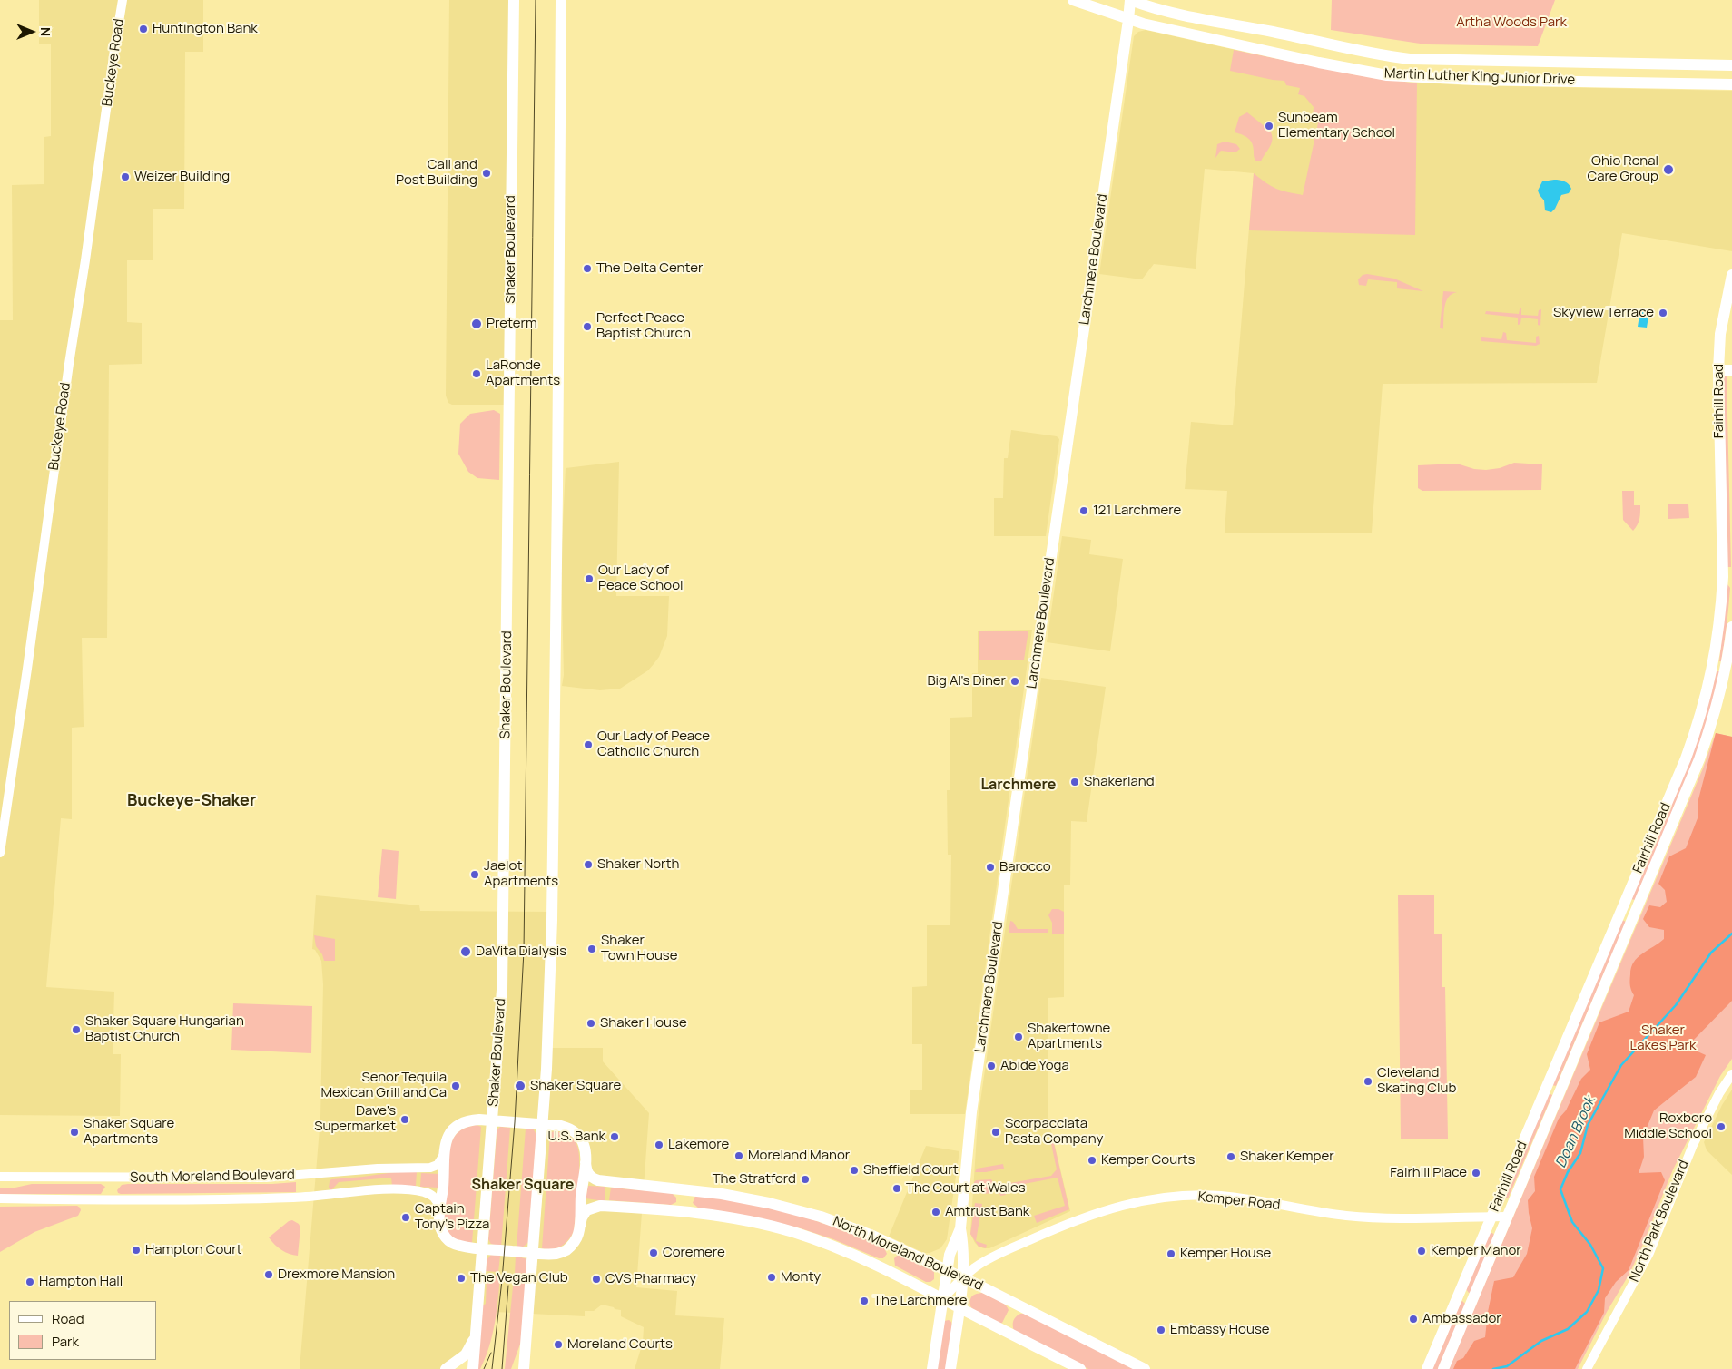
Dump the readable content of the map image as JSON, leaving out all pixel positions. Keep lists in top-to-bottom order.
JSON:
{
  "streets": {
    "main road": [
      "Martin Luther King Junior Drive",
      "Shaker Boulevard",
      "Larchmere Boulevard",
      "Fairhill Road",
      "North Moreland Boulevard"
    ],
    "street": [
      "Buckeye Road",
      "South Moreland Boulevard",
      "Kemper Road",
      "North Park Boulevard"
    ]
  },
  "crossings": [
    ["Martin Luther King Junior Drive", "Larchmere Boulevard"],
    ["Larchmere Boulevard", "Kemper Road"],
    ["Larchmere Boulevard", "North Moreland Boulevard"],
    ["Fairhill Road", "Kemper Road"],
    ["Kemper Road", "North Moreland Boulevard"]
  ],
  "districts": ["Larchmere", "Buckeye-Shaker", "Shaker Square"],
  "water": ["Doan Brook"],
  "parks": ["Artha Woods Park", "Shaker Lakes Park"],
  "places": [
    "Huntington Bank",
    "Sunbeam Elementary School",
    "Ohio Renal Care Group",
    "Call and Post Building",
    "Weizer Building",
    "The Delta Center",
    "Skyview Terrace",
    "Preterm",
    "Perfect Peace Baptist Church",
    "LaRonde Apartments",
    "121 Larchmere",
    "Our Lady of Peace School",
    "Big Al's Diner",
    "Our Lady of Peace Catholic Church",
    "Shakerland",
    "Shaker North",
    "Barocco",
    "Jaelot Apartments",
    "Shaker Town House",
    "DaVita Dialysis",
    "Shaker House",
    "Shaker Square Hungarian Baptist Church",
    "Shakertowne Apartments",
    "Abide Yoga",
    "Cleveland Skating Club",
    "Senor Tequila Mexican Grill and Ca",
    "Shaker Square",
    "Dave's Supermarket",
    "Roxboro Middle School",
    "Shaker Square Apartments",
    "Scorpacciata Pasta Company",
    "U.S. Bank",
    "Lakemore",
    "Moreland Manor",
    "Shaker Kemper",
    "Kemper Courts",
    "Sheffield Court",
    "Fairhill Place",
    "The Stratford",
    "The Court at Wales",
    "Amtrust Bank",
    "Captain Tony's Pizza",
    "Hampton Court",
    "Kemper Manor",
    "Coremere",
    "Kemper House",
    "Drexmore Mansion",
    "Monty",
    "The Vegan Club",
    "CVS Pharmacy",
    "Hampton Hall",
    "The Larchmere",
    "Ambassador",
    "Embassy House",
    "Moreland Courts"
  ],
  "legend": ["Road", "Park"],
  "north": "right"
}
